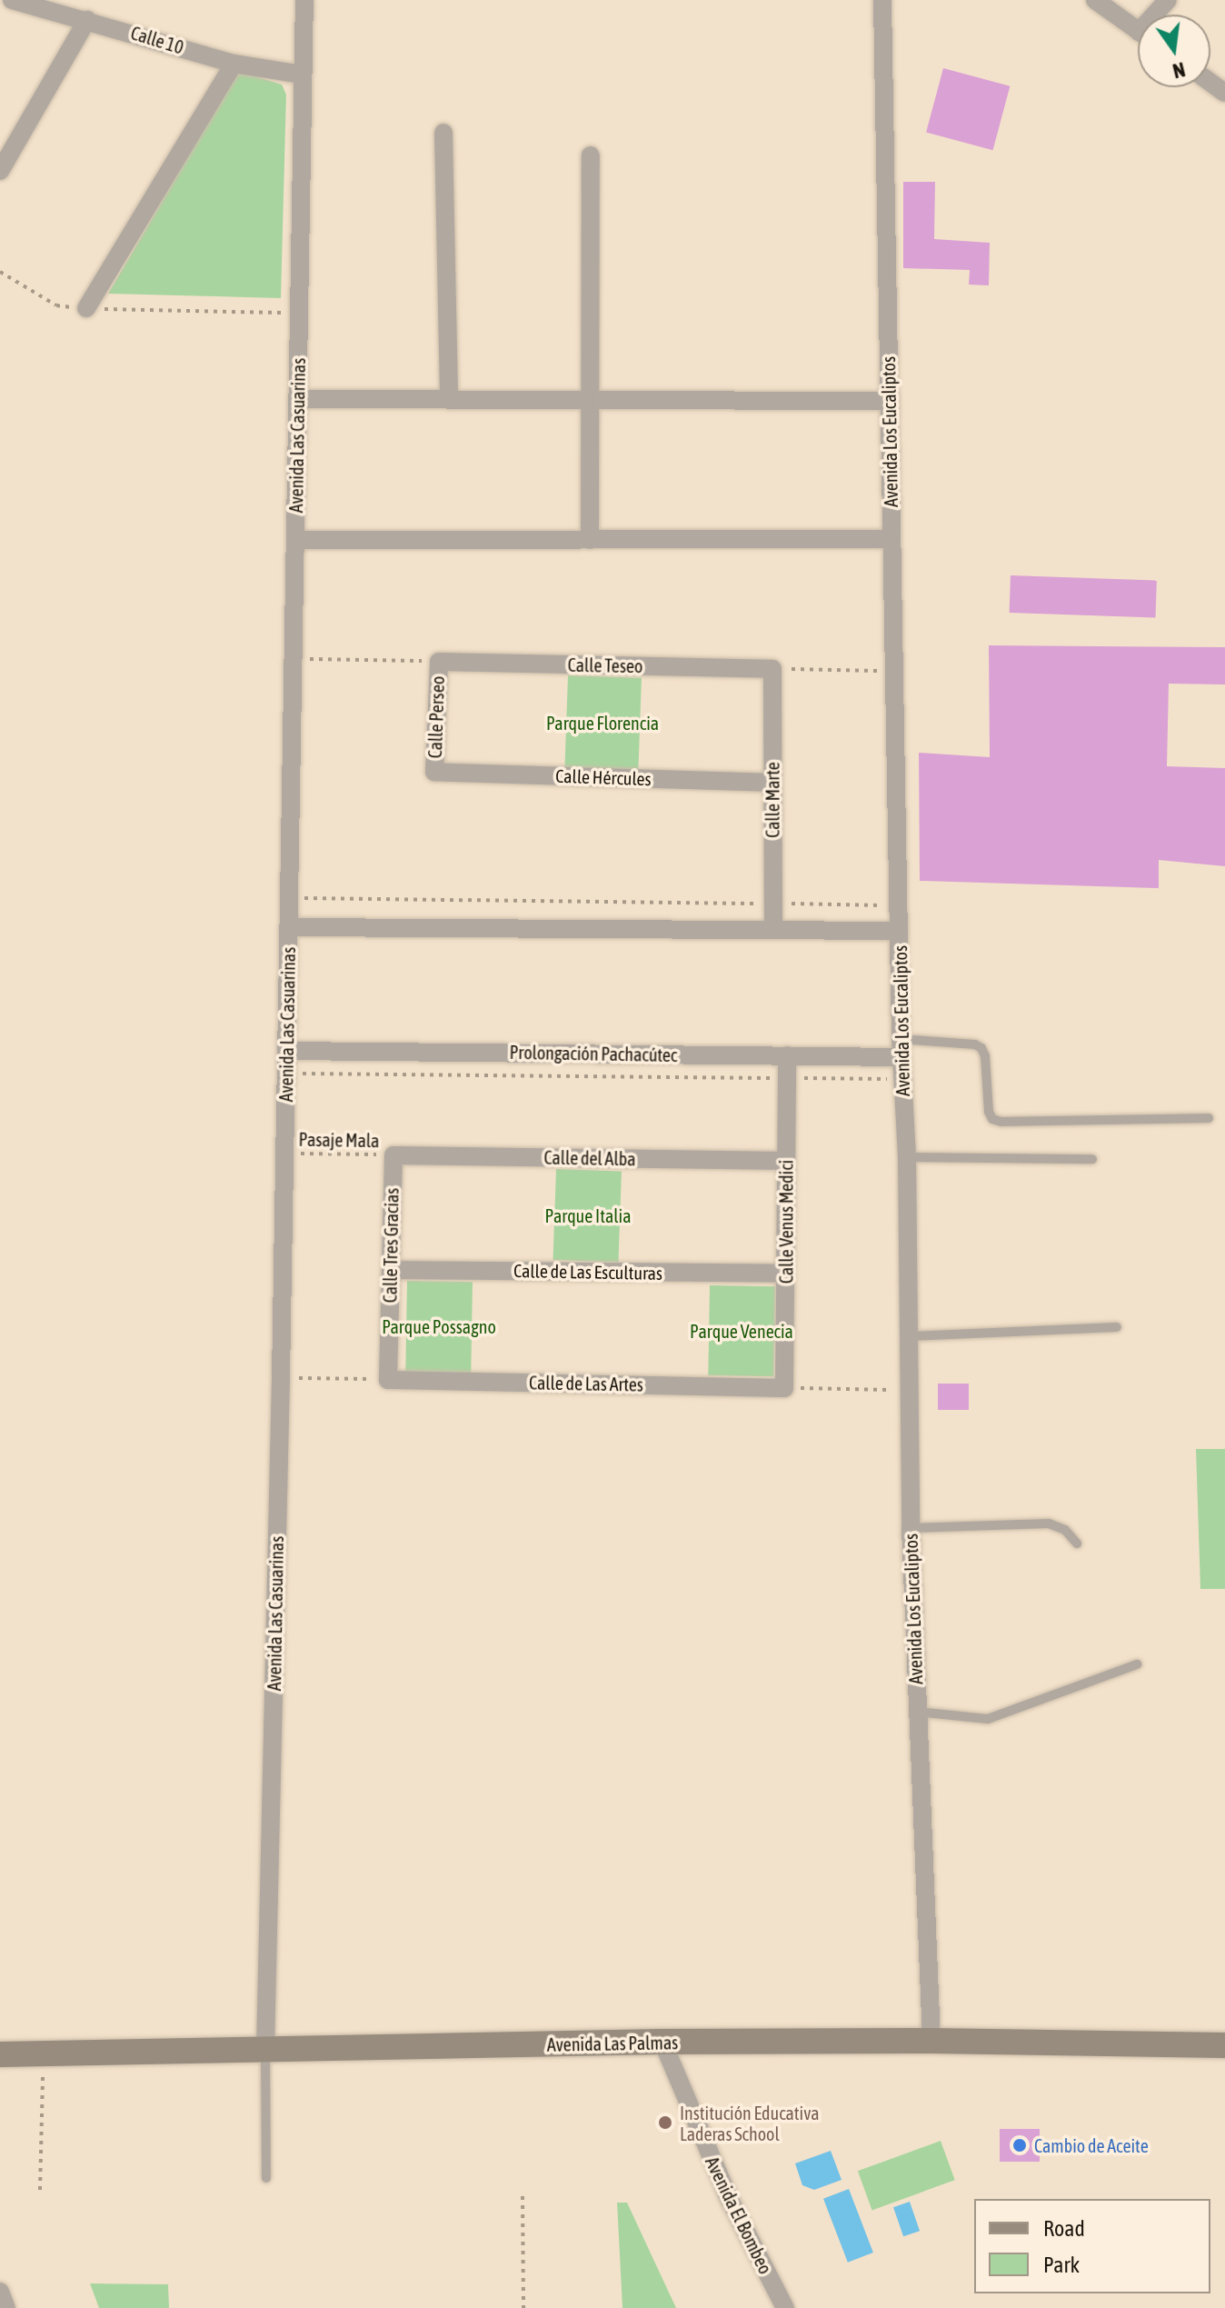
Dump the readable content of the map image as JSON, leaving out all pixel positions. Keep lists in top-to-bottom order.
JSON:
{
  "streets": {
    "main road": ["Avenida Las Palmas"],
    "street": [
      "Calle 10",
      "Avenida Los Eucaliptos",
      "Avenida Las Casuarinas",
      "Calle Teseo",
      "Calle Perseo",
      "Calle Hércules",
      "Calle Marte",
      "Prolongación Pachacútec",
      "Calle del Alba",
      "Calle Venus Medici",
      "Calle Tres Gracias",
      "Calle de Las Esculturas",
      "Calle de Las Artes",
      "Avenida El Bombeo"
    ],
    "path": ["Pasaje Mala"]
  },
  "crossings": [
    ["Calle 10", "Avenida Las Casuarinas"],
    ["Avenida Los Eucaliptos", "Prolongación Pachacútec"],
    ["Avenida Los Eucaliptos", "Avenida Las Palmas"],
    ["Avenida Las Casuarinas", "Prolongación Pachacútec"],
    ["Avenida Las Casuarinas", "Pasaje Mala"],
    ["Avenida Las Casuarinas", "Avenida Las Palmas"],
    ["Calle Teseo", "Calle Perseo"],
    ["Calle Teseo", "Calle Marte"],
    ["Calle Perseo", "Calle Hércules"],
    ["Calle Hércules", "Calle Marte"],
    ["Prolongación Pachacútec", "Calle Venus Medici"],
    ["Pasaje Mala", "Calle del Alba"],
    ["Pasaje Mala", "Calle Tres Gracias"],
    ["Calle del Alba", "Calle Venus Medici"],
    ["Calle del Alba", "Calle Tres Gracias"],
    ["Calle Venus Medici", "Calle de Las Esculturas"],
    ["Calle Venus Medici", "Calle de Las Artes"],
    ["Calle Tres Gracias", "Calle de Las Esculturas"],
    ["Calle Tres Gracias", "Calle de Las Artes"],
    ["Avenida Las Palmas", "Avenida El Bombeo"]
  ],
  "parks": [
    "Parque Florencia",
    "Parque Italia",
    "Parque Possagno",
    "Parque Venecia"
  ],
  "places": ["Institución Educativa Laderas School", "Cambio de Aceite"],
  "legend": ["Road", "Park"],
  "north": "bottom"
}
